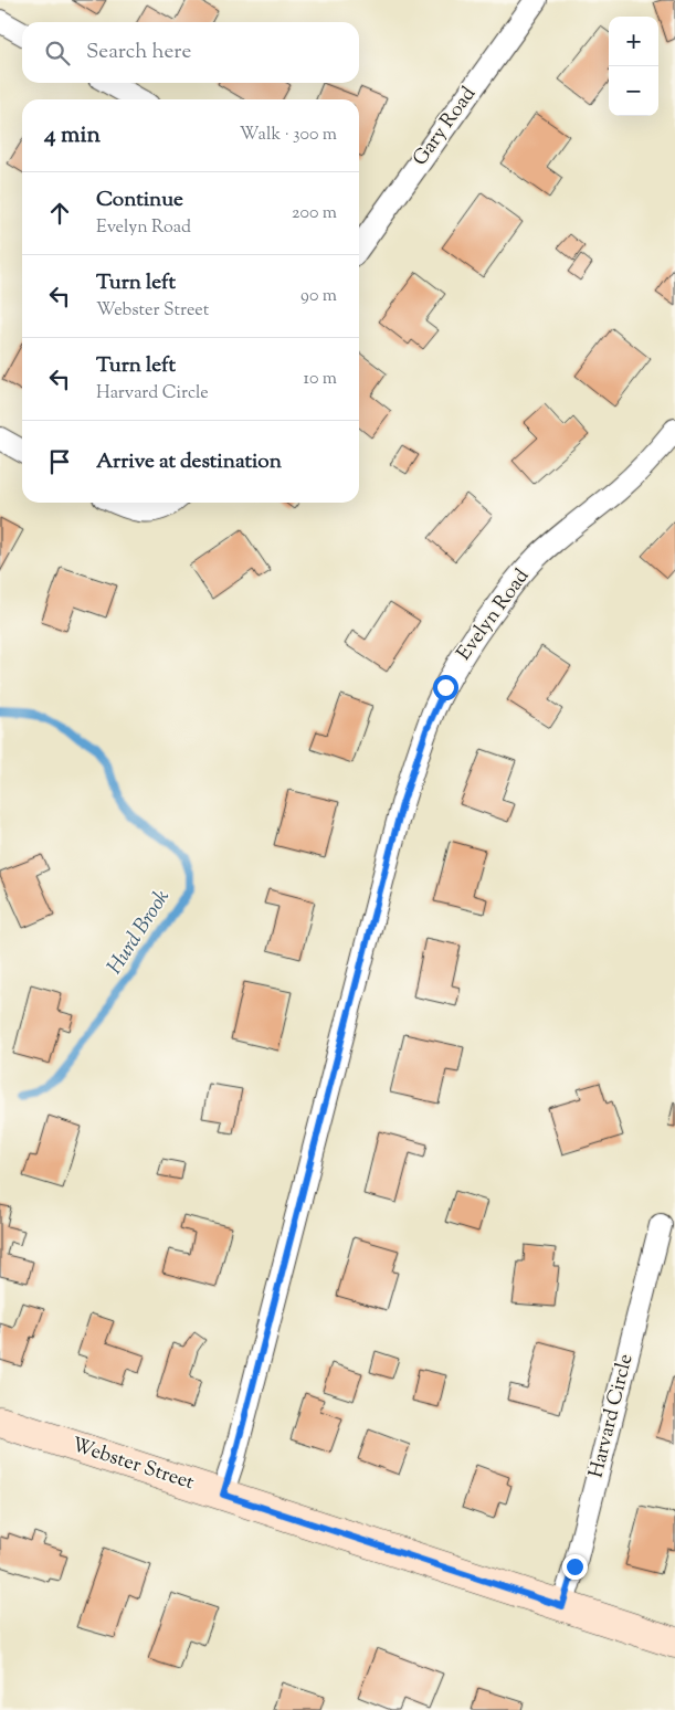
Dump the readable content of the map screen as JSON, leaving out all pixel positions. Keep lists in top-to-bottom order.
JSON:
{
  "streets": {
    "street": [
      "Gary Road",
      "Evelyn Road",
      "Harvard Circle",
      "Webster Street"
    ]
  },
  "crossings": [
    ["Evelyn Road", "Webster Street"],
    ["Harvard Circle", "Webster Street"]
  ],
  "water": ["Hurd Brook"],
  "page": {
    "map_buttons": ["+", "−"],
    "search": "Search here",
    "heading": ["4 min", "Walk · 300 m"],
    "list": [
      ["Continue", "Evelyn Road", "200 m"],
      ["Turn left", "Webster Street", "90 m"],
      ["Turn left", "Harvard Circle", "10 m"],
      "Arrive at destination"
    ]
  }
}
